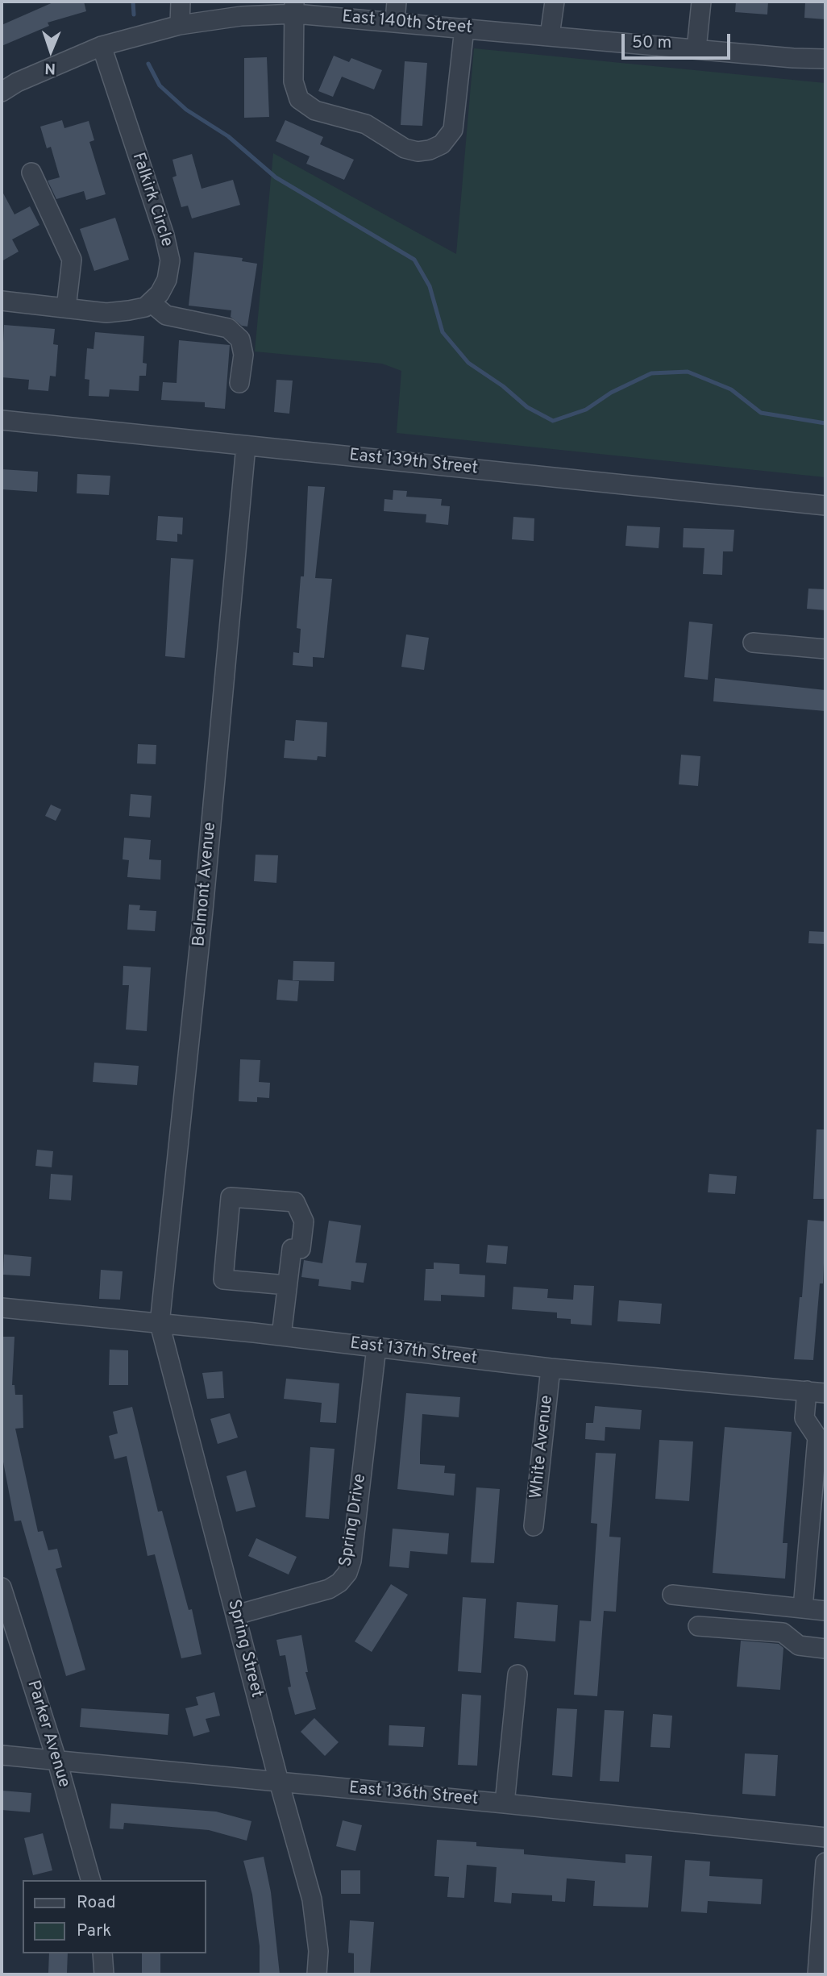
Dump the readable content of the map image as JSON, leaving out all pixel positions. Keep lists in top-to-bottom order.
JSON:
{
  "streets": {
    "street": [
      "East 140th Street",
      "Falkirk Circle",
      "East 139th Street",
      "Belmont Avenue",
      "East 137th Street",
      "White Avenue",
      "Spring Drive",
      "Spring Street",
      "Parker Avenue",
      "East 136th Street"
    ]
  },
  "crossings": [
    ["East 140th Street", "Falkirk Circle"],
    ["East 139th Street", "Belmont Avenue"],
    ["Belmont Avenue", "East 137th Street"],
    ["Belmont Avenue", "Spring Street"],
    ["East 137th Street", "White Avenue"],
    ["East 137th Street", "Spring Drive"],
    ["East 137th Street", "Spring Street"],
    ["Spring Drive", "Spring Street"],
    ["Spring Street", "East 136th Street"],
    ["Parker Avenue", "East 136th Street"]
  ],
  "legend": ["Road", "Park"],
  "scale_bar": "50 m",
  "north": "bottom"
}
